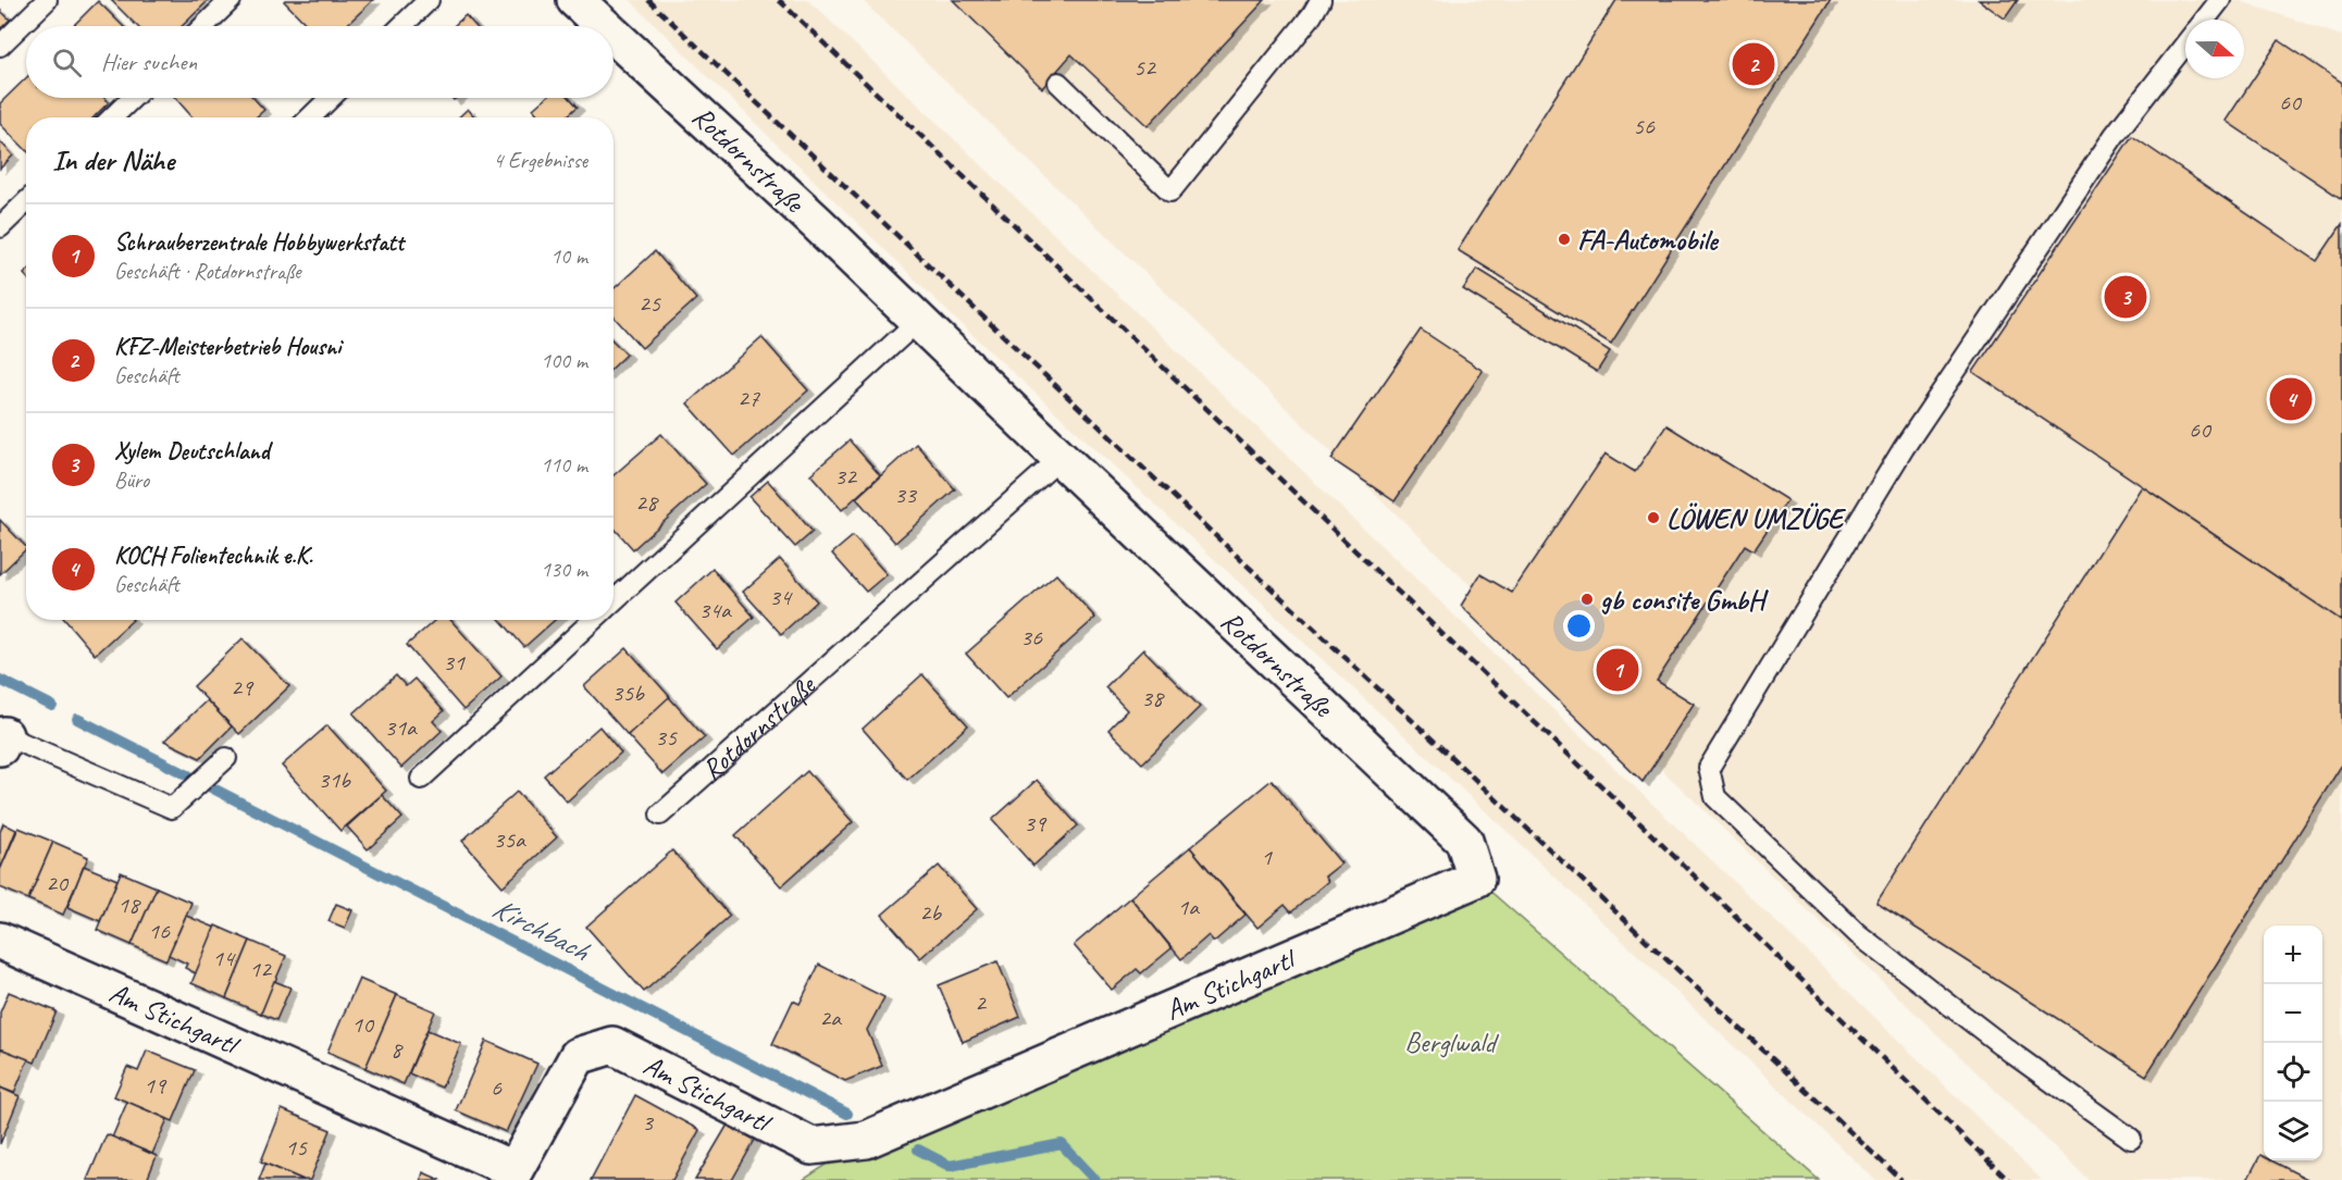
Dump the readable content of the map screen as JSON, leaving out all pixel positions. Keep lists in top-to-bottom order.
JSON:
{
  "streets": {
    "street": ["Rotdornstraße", "Am Stichgartl"]
  },
  "crossings": [
    ["Rotdornstraße", "Am Stichgartl"]
  ],
  "water": ["Kirchbach"],
  "parks": ["Berglwald"],
  "places": ["FA-Automobile", "LÖWEN UMZÜGE", "gb consite GmbH"],
  "house_numbers": [
    "52",
    "60",
    "56",
    "25",
    "27",
    "60",
    "32",
    "33",
    "28",
    "34",
    "34a",
    "36",
    "31",
    "29",
    "35b",
    "38",
    "31a",
    "35",
    "31b",
    "39",
    "35a",
    "1",
    "20",
    "18",
    "1a",
    "2b",
    "16",
    "14",
    "12",
    "2",
    "2a",
    "10",
    "8",
    "19",
    "6",
    "3",
    "15"
  ],
  "north": "right",
  "page": {
    "search": "Hier suchen",
    "pins": [
      "2",
      "3",
      "4",
      "1"
    ],
    "heading": ["In der Nähe", "4 Ergebnisse"],
    "list": [
      {
        "mark": "1",
        "name": "Schrauberzentrale Hobbywerkstatt",
        "note": "Geschäft · Rotdornstraße",
        "value": "10 m"
      },
      {
        "mark": "2",
        "name": "KFZ-Meisterbetrieb Housni",
        "note": "Geschäft",
        "value": "100 m"
      },
      {
        "mark": "3",
        "name": "Xylem Deutschland",
        "note": "Büro",
        "value": "110 m"
      },
      {
        "mark": "4",
        "name": "KOCH Folientechnik e.K.",
        "note": "Geschäft",
        "value": "130 m"
      }
    ],
    "map_buttons": ["+", "−"]
  }
}
